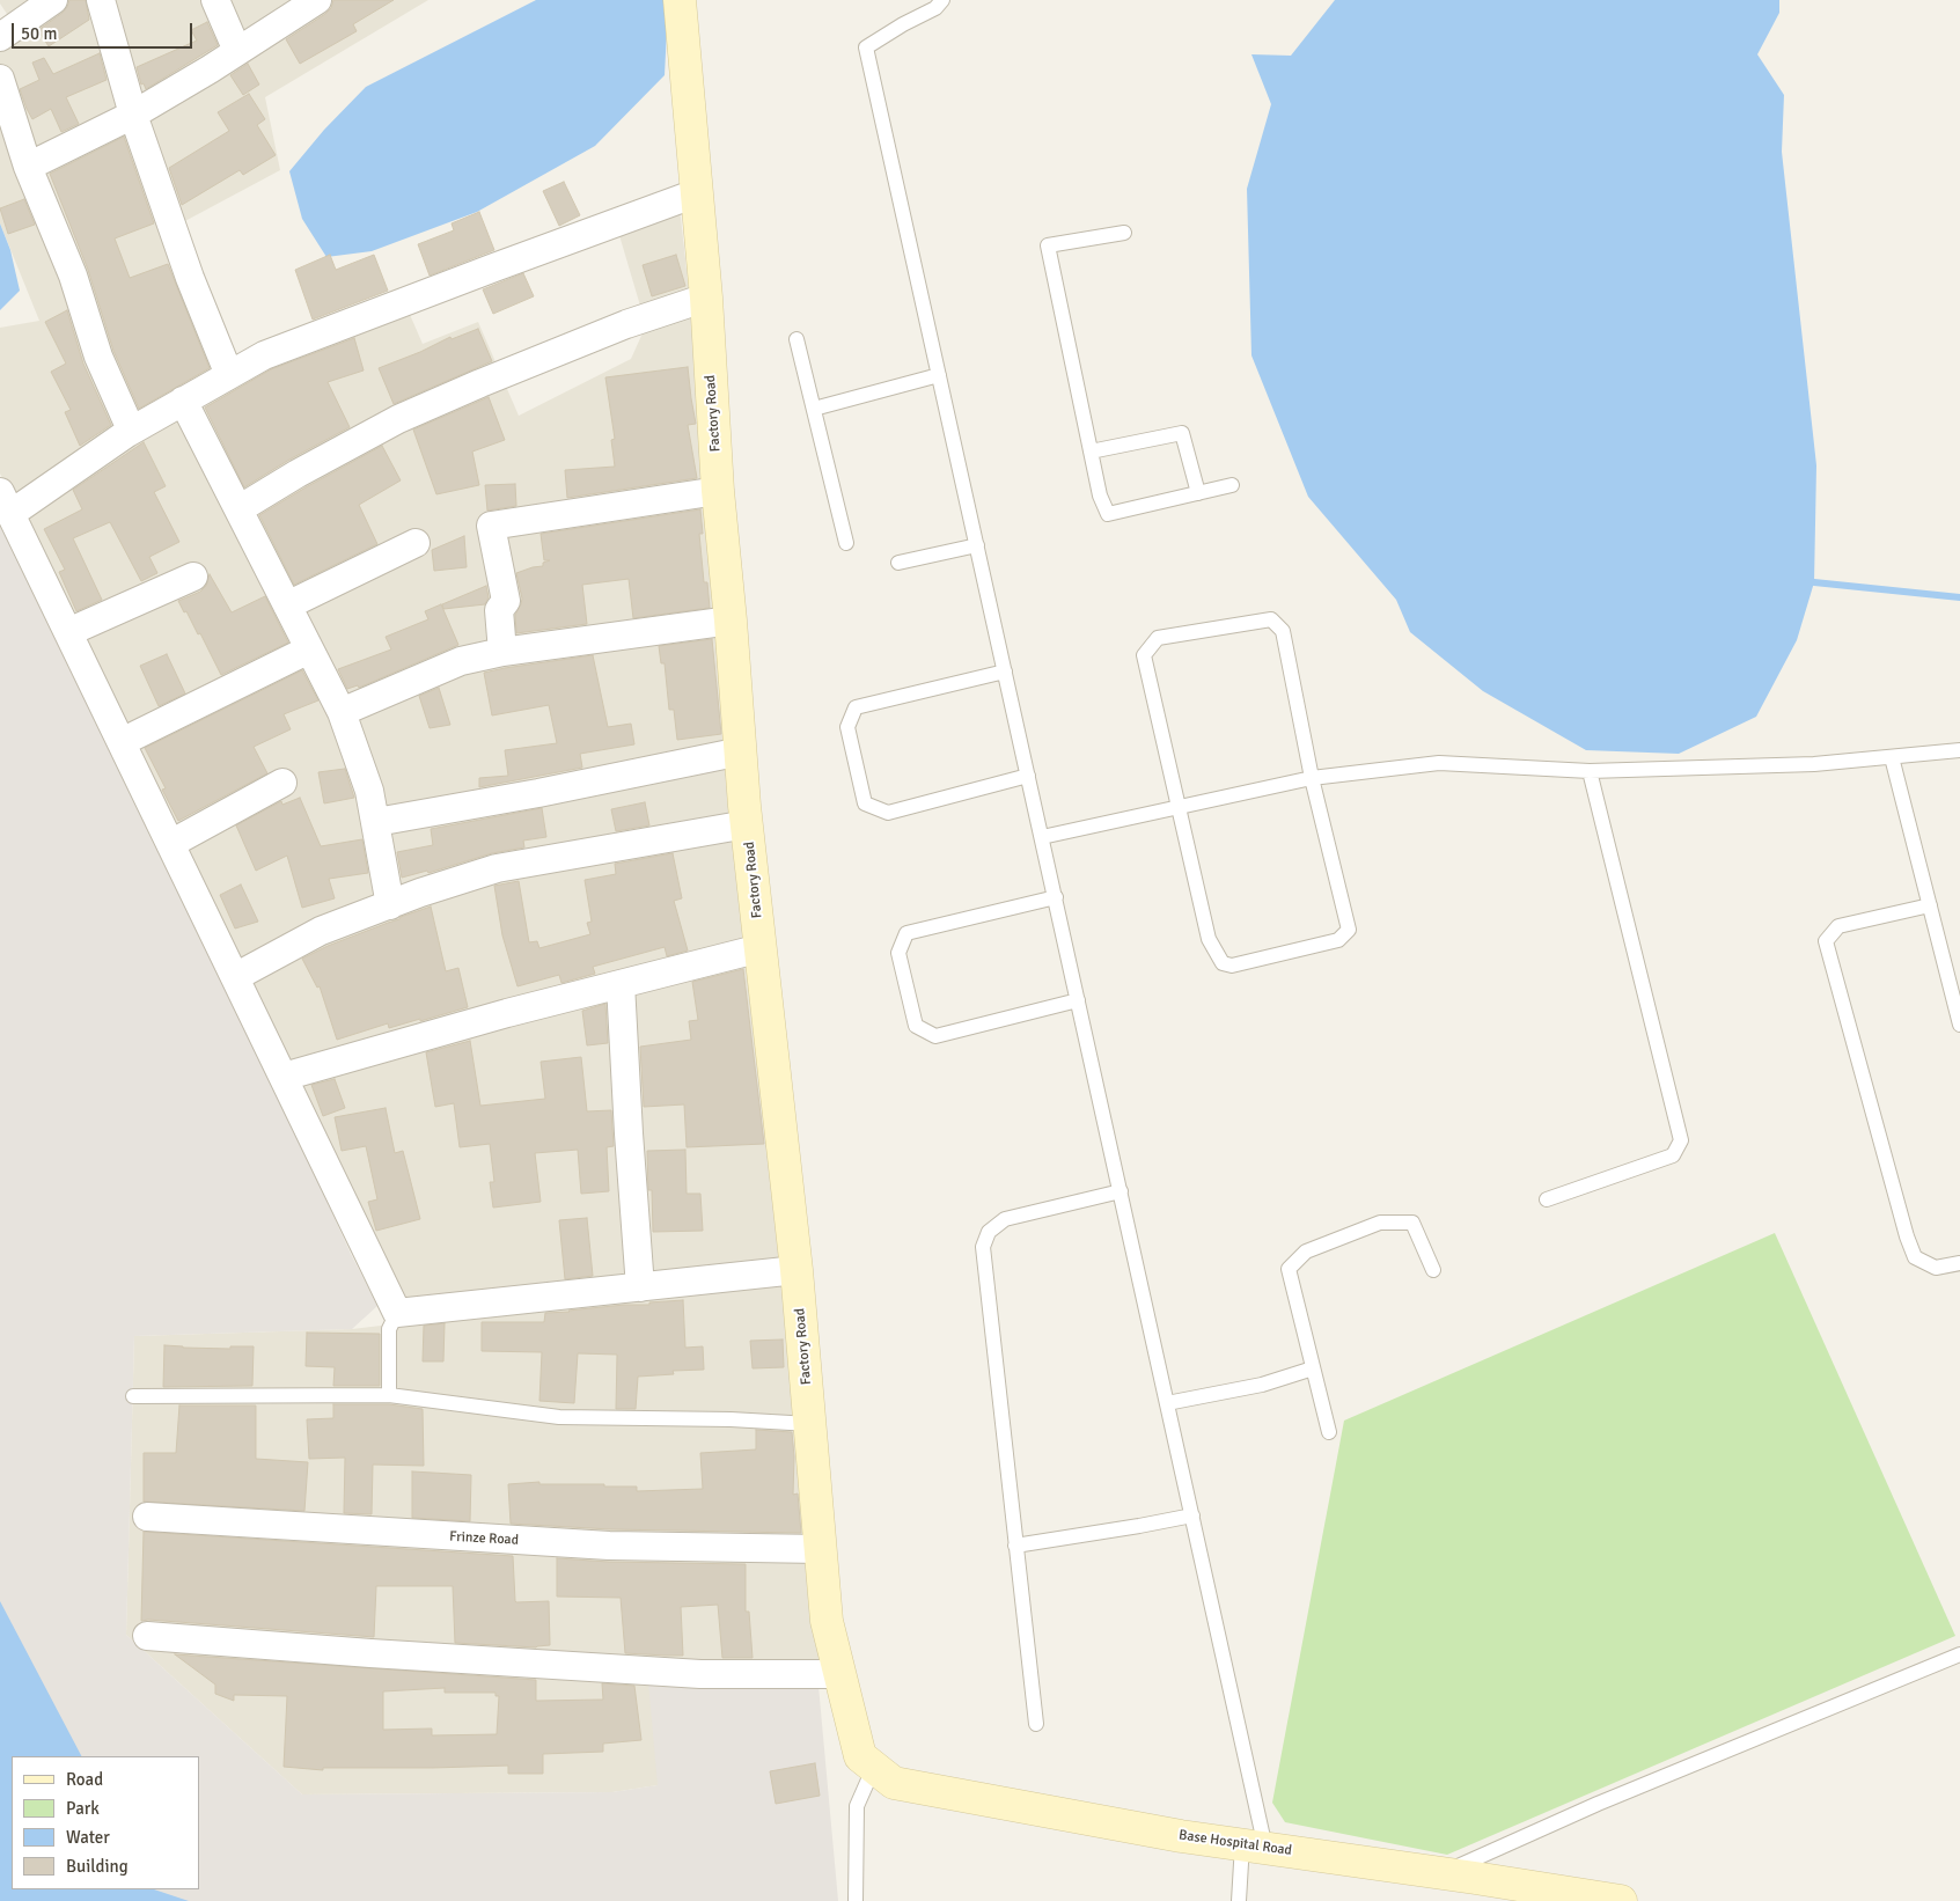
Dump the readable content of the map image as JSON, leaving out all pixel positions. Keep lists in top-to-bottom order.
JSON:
{
  "streets": {
    "street": ["Factory Road", "Frinze Road", "Base Hospital Road"]
  },
  "crossings": [
    ["Factory Road", "Frinze Road"],
    ["Factory Road", "Base Hospital Road"]
  ],
  "legend": [
    "Road",
    "Park",
    "Water",
    "Building"
  ],
  "scale_bar": "50 m"
}
